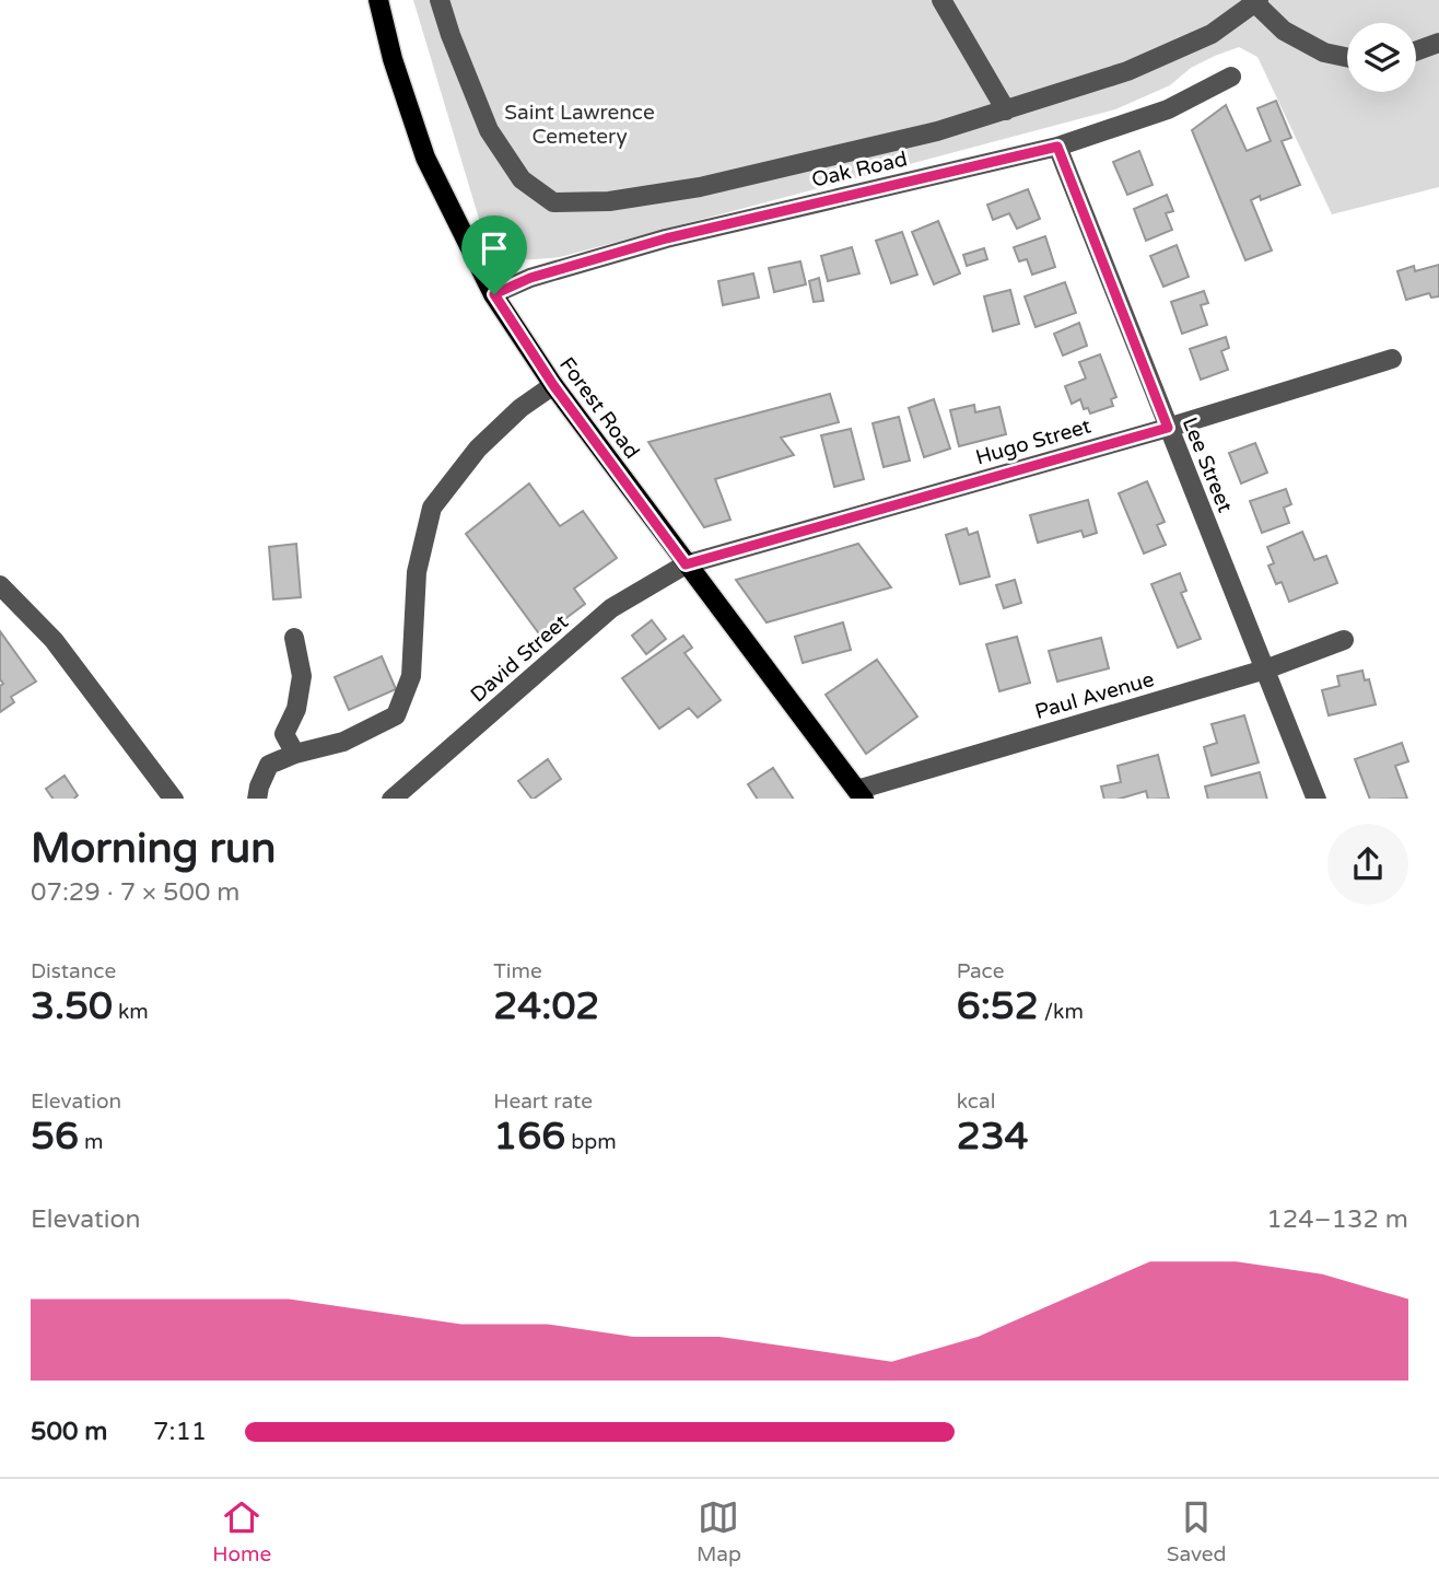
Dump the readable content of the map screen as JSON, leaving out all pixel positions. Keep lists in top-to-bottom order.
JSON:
{
  "streets": {
    "main road": ["Forest Road"],
    "street": [
      "Oak Road",
      "Hugo Street",
      "Lee Street",
      "David Street",
      "Paul Avenue"
    ]
  },
  "crossings": [
    ["Oak Road", "Forest Road"],
    ["Oak Road", "Lee Street"],
    ["Forest Road", "Hugo Street"],
    ["Forest Road", "David Street"],
    ["Forest Road", "Paul Avenue"],
    ["Hugo Street", "Lee Street"],
    ["Hugo Street", "David Street"],
    ["Lee Street", "Paul Avenue"]
  ],
  "parks": ["Saint Lawrence Cemetery"],
  "page": {
    "heading": ["Morning run", "07:29 · 7 × 500 m"],
    "stats": [
      ["Distance", "3.50 km"],
      ["Time", "24:02"],
      ["Pace", "6:52 /km"],
      ["Elevation", "56 m"],
      ["Heart rate", "166 bpm"],
      ["kcal", "234"]
    ],
    "chart": ["Elevation", "124–132 m"],
    "list": [
      {
        "name": "500 m",
        "note": "7:11"
      }
    ],
    "tabs": ["Home", "Map", "Saved"]
  }
}
